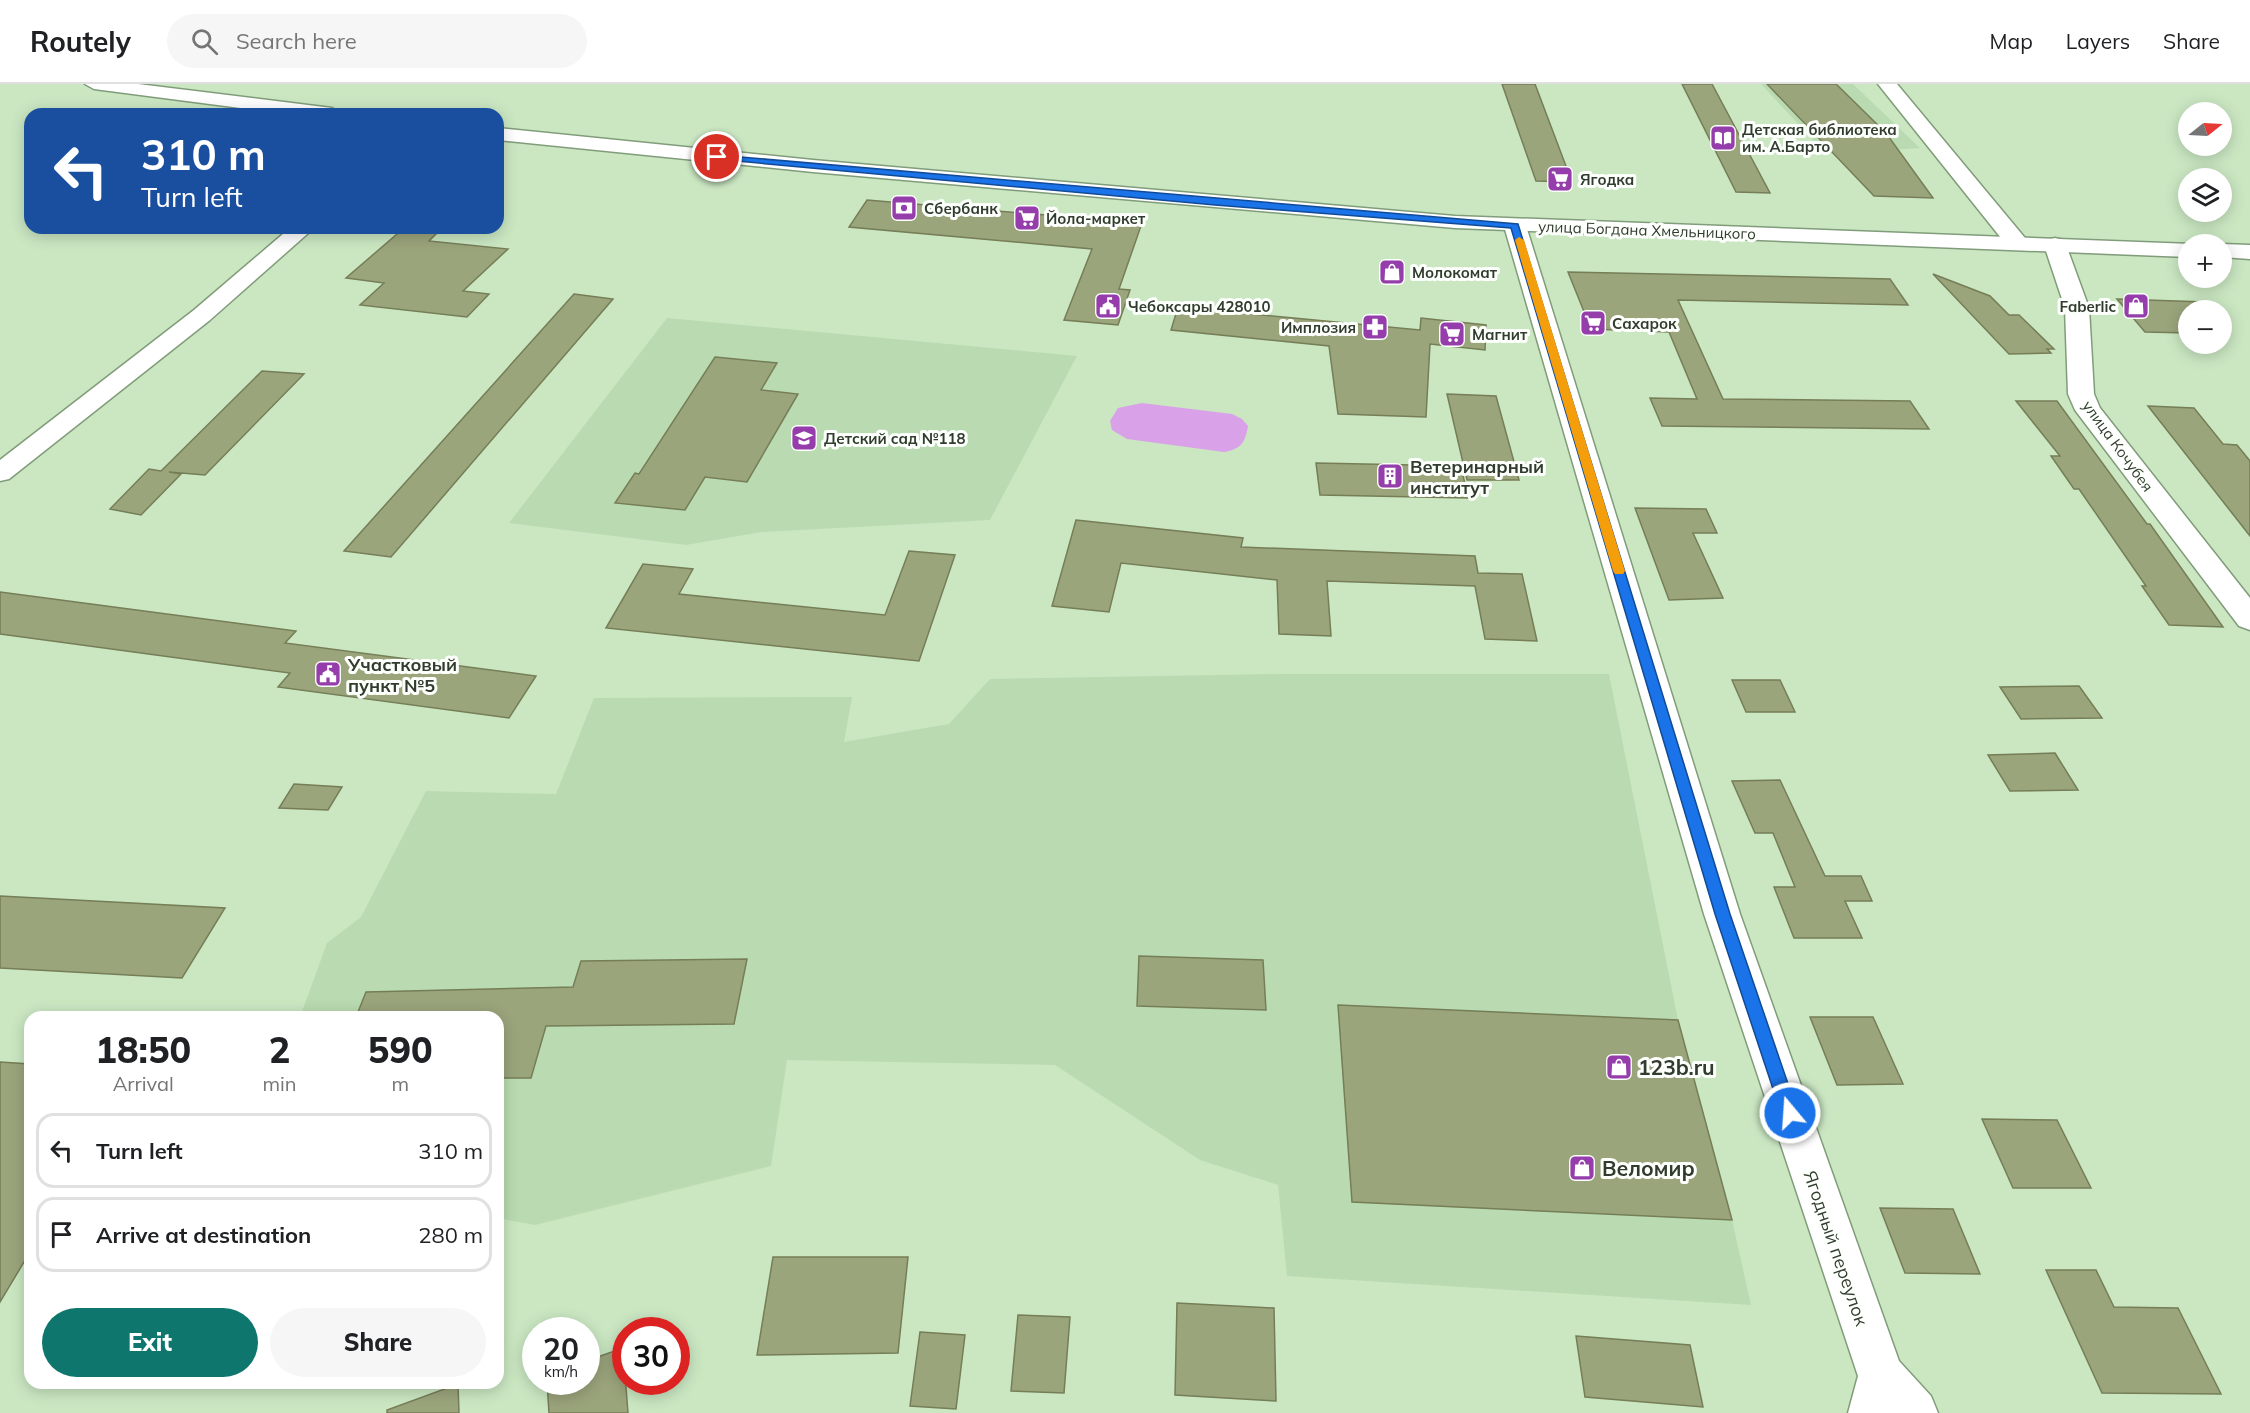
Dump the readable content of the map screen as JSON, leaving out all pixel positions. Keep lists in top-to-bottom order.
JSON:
{
  "streets": {
    "street": ["улица Богдана Хмельницкого", "улица Кочубея", "Ягодный переулок"]
  },
  "crossings": [
    ["улица Богдана Хмельницкого", "улица Кочубея"],
    ["улица Богдана Хмельницкого", "Ягодный переулок"]
  ],
  "places": {
    "library": ["Детская библиотека им. А.Барто"],
    "supermarket": [
      "Ягодка",
      "Йола-маркет",
      "Сахарок",
      "Магнит"
    ],
    "bank": ["Сбербанк"],
    "shop": [
      "Молокомат",
      "Faberlic",
      "123b.ru",
      "Веломир"
    ],
    "public building": ["Чебоксары 428010", "Участковый пункт №5"],
    "pharmacy": ["Имплозия"],
    "school or university": ["Детский сад №118"],
    "building": ["Ветеринарный институт"]
  },
  "north": "right",
  "page": {
    "header": "Routely",
    "search": "Search here",
    "nav": ["Map", "Layers", "Share"],
    "map_buttons": ["+", "−"],
    "turn": ["310 m", "Turn left"],
    "eta": [
      "18:50",
      "Arrival",
      "2",
      "min",
      "590",
      "m"
    ],
    "list": [
      {
        "name": "Turn left",
        "value": "310 m"
      },
      {
        "name": "Arrive at destination",
        "value": "280 m"
      }
    ],
    "buttons": ["Exit", "Share"],
    "speed": "20 km/h",
    "limit": "30"
  }
}
